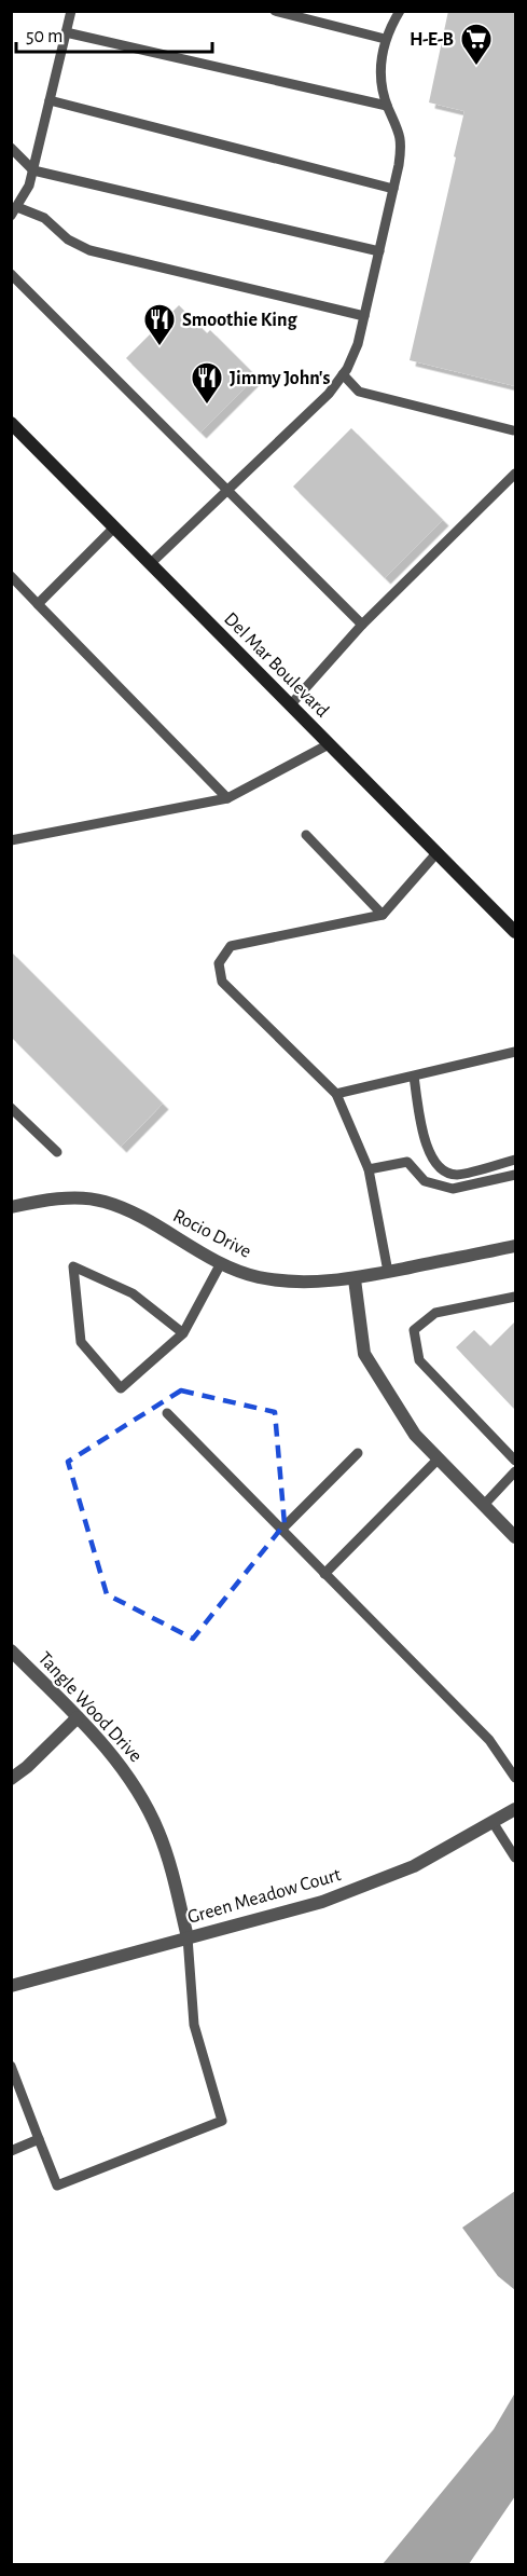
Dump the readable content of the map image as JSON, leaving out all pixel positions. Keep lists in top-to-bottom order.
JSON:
{
  "streets": {
    "main road": ["Del Mar Boulevard"],
    "street": ["Rocio Drive", "Tangle Wood Drive", "Green Meadow Court"]
  },
  "crossings": [
    ["Tangle Wood Drive", "Green Meadow Court"]
  ],
  "places": {
    "supermarket": ["H-E-B"],
    "restaurant": ["Smoothie King", "Jimmy John's"]
  },
  "scale_bar": "50 m"
}
